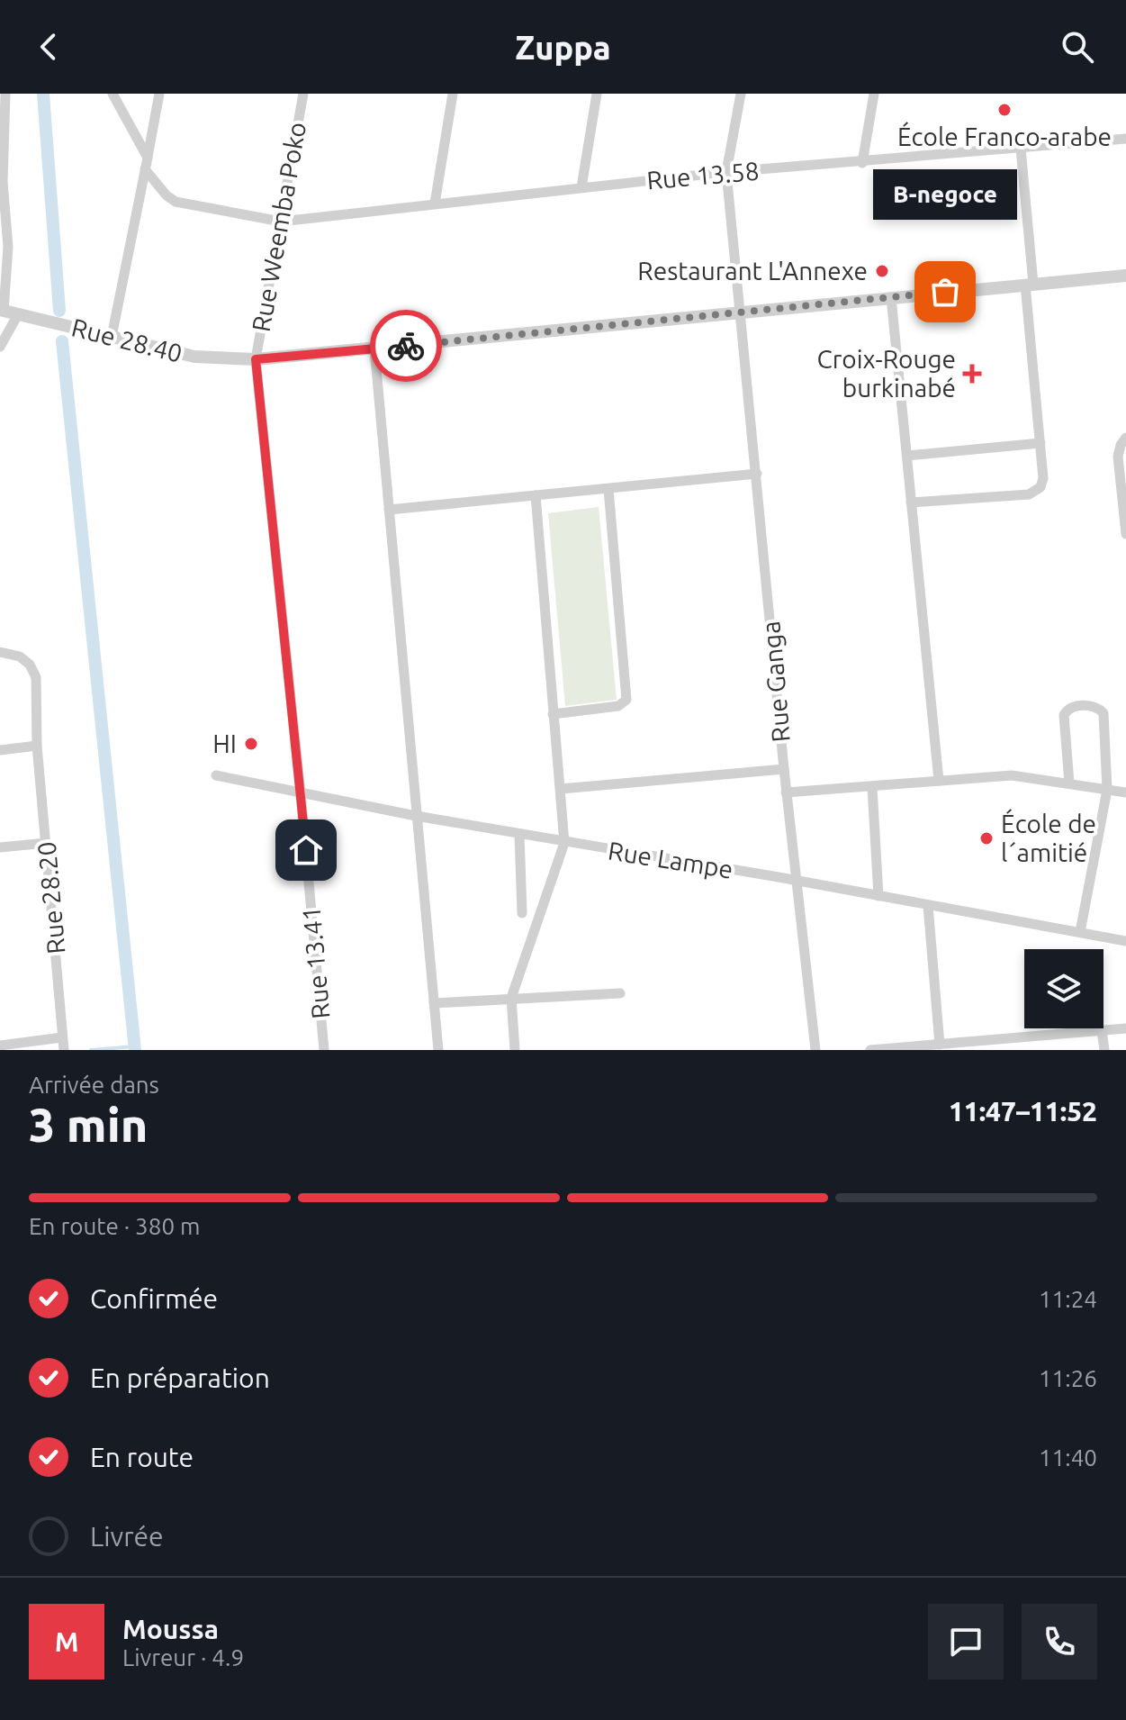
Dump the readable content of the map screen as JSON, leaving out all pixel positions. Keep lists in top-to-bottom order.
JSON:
{
  "streets": {
    "street": [
      "Rue 13.58",
      "Rue Weemba Poko",
      "Rue 28.40",
      "Rue Ganga",
      "Rue Lampe",
      "Rue 28.20",
      "Rue 13.41"
    ]
  },
  "crossings": [
    ["Rue 13.58", "Rue Weemba Poko"],
    ["Rue 13.58", "Rue Ganga"],
    ["Rue Weemba Poko", "Rue 28.40"],
    ["Rue Weemba Poko", "Rue 13.41"],
    ["Rue 28.40", "Rue Ganga"],
    ["Rue 28.40", "Rue 13.41"],
    ["Rue Ganga", "Rue Lampe"],
    ["Rue Lampe", "Rue 13.41"]
  ],
  "places": {
    "other": [
      "École Franco-arabe",
      "Restaurant L'Annexe",
      "B-negoce",
      "HI",
      "École de l´amitié"
    ],
    "health": ["Croix-Rouge burkinabé"]
  },
  "page": {
    "header": "Zuppa",
    "bubble": "B-negoce",
    "heading": ["3 min", "Arrivée dans", "11:47–11:52"],
    "panel": ["Moussa", "Livreur · 4.9"],
    "bar": "En route · 380 m",
    "list": [
      ["Confirmée", "11:24"],
      ["En préparation", "11:26"],
      ["En route", "11:40"],
      "Livrée"
    ],
    "round": "M"
  }
}
